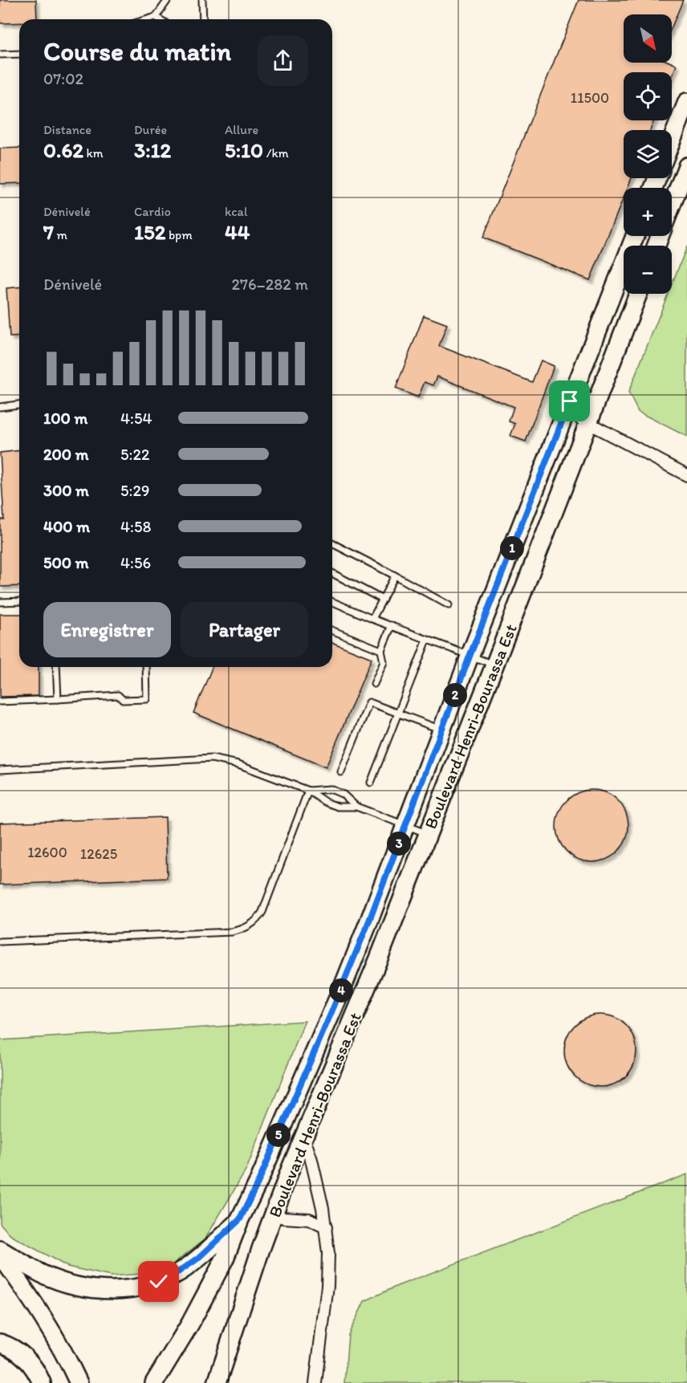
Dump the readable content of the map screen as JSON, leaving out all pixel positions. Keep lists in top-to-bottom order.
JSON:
{
  "streets": {
    "main road": ["Boulevard Henri-Bourassa Est"]
  },
  "house_numbers": ["11500", "12600", "12625"],
  "north": "bottom right",
  "page": {
    "map_buttons": ["+", "−"],
    "heading": ["Course du matin", "07:02"],
    "stats": [
      ["Distance", "0.62 km"],
      ["Durée", "3:12"],
      ["Allure", "5:10 /km"],
      ["Dénivelé", "7 m"],
      ["Cardio", "152 bpm"],
      ["kcal", "44"]
    ],
    "chart": ["Dénivelé", "276–282 m"],
    "list": [
      {
        "name": "100 m",
        "note": "4:54"
      },
      {
        "name": "200 m",
        "note": "5:22"
      },
      {
        "name": "300 m",
        "note": "5:29"
      },
      {
        "name": "400 m",
        "note": "4:58"
      },
      {
        "name": "500 m",
        "note": "4:56"
      }
    ],
    "pins": [
      "1",
      "2",
      "3",
      "4",
      "5"
    ],
    "buttons": ["Enregistrer", "Partager"]
  }
}
